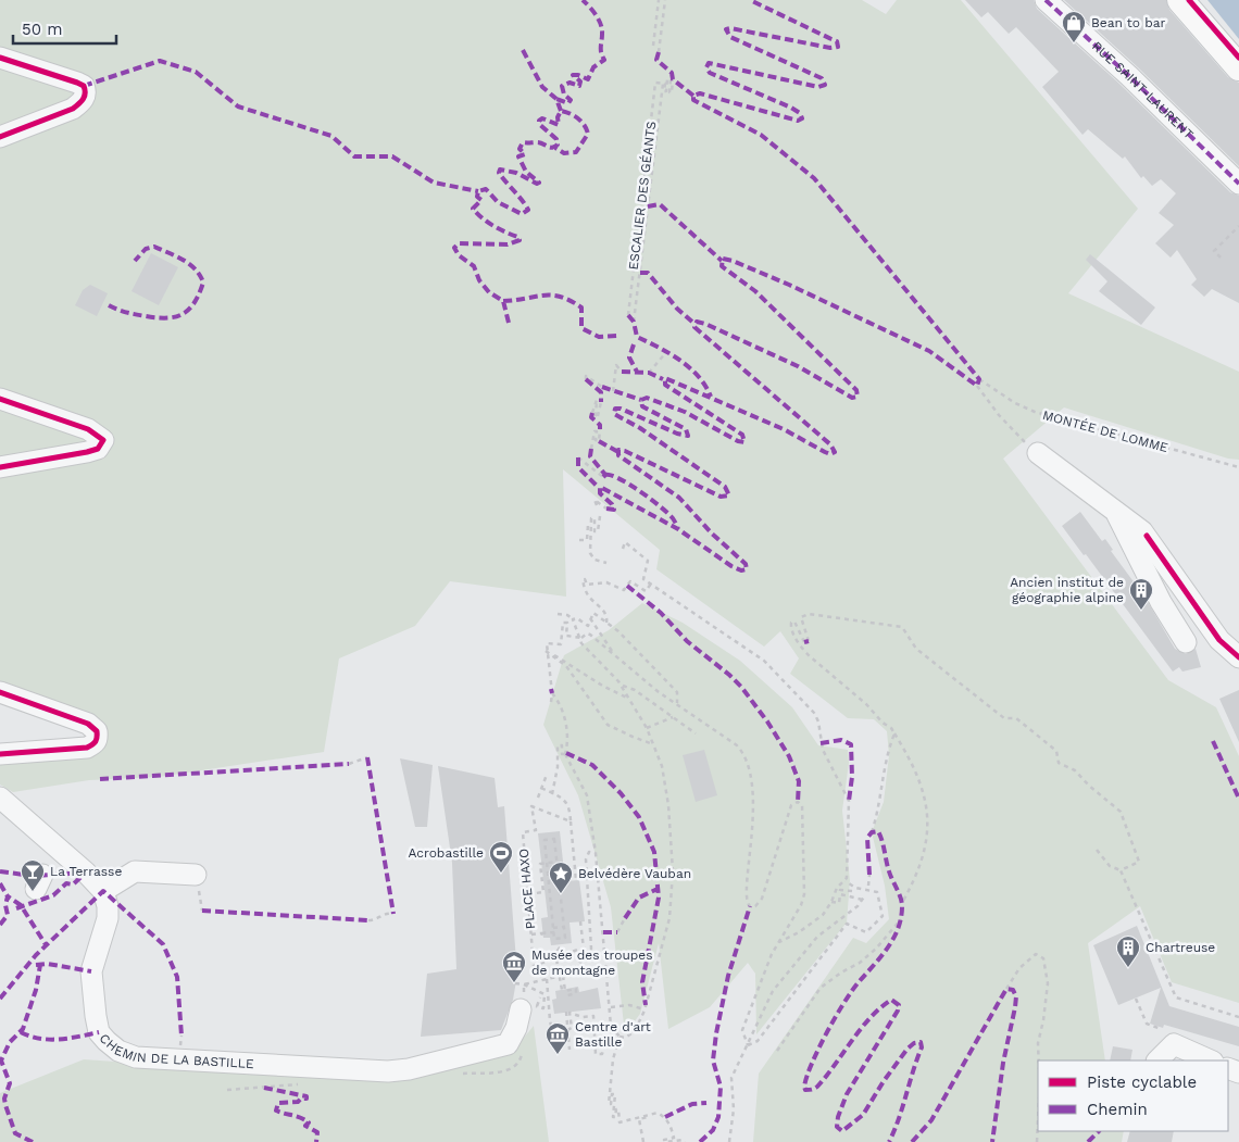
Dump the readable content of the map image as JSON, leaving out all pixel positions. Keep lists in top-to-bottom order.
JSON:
{
  "streets": {
    "street": ["RUE SAINT-LAURENT", "CHEMIN DE LA BASTILLE"],
    "path": ["ESCALIER DES GÉANTS", "MONTÉE DE LOMME", "PLACE HAXO"]
  },
  "places": {
    "shop": ["Bean to bar"],
    "building": ["Ancien institut de géographie alpine", "Chartreuse"],
    "sports": ["Acrobastille"],
    "bar": ["La Terrasse"],
    "place": ["Belvédère Vauban"],
    "museum": ["Musée des troupes de montagne", "Centre d'art Bastille"]
  },
  "legend": ["Piste cyclable", "Chemin"],
  "scale_bar": "50 m"
}
